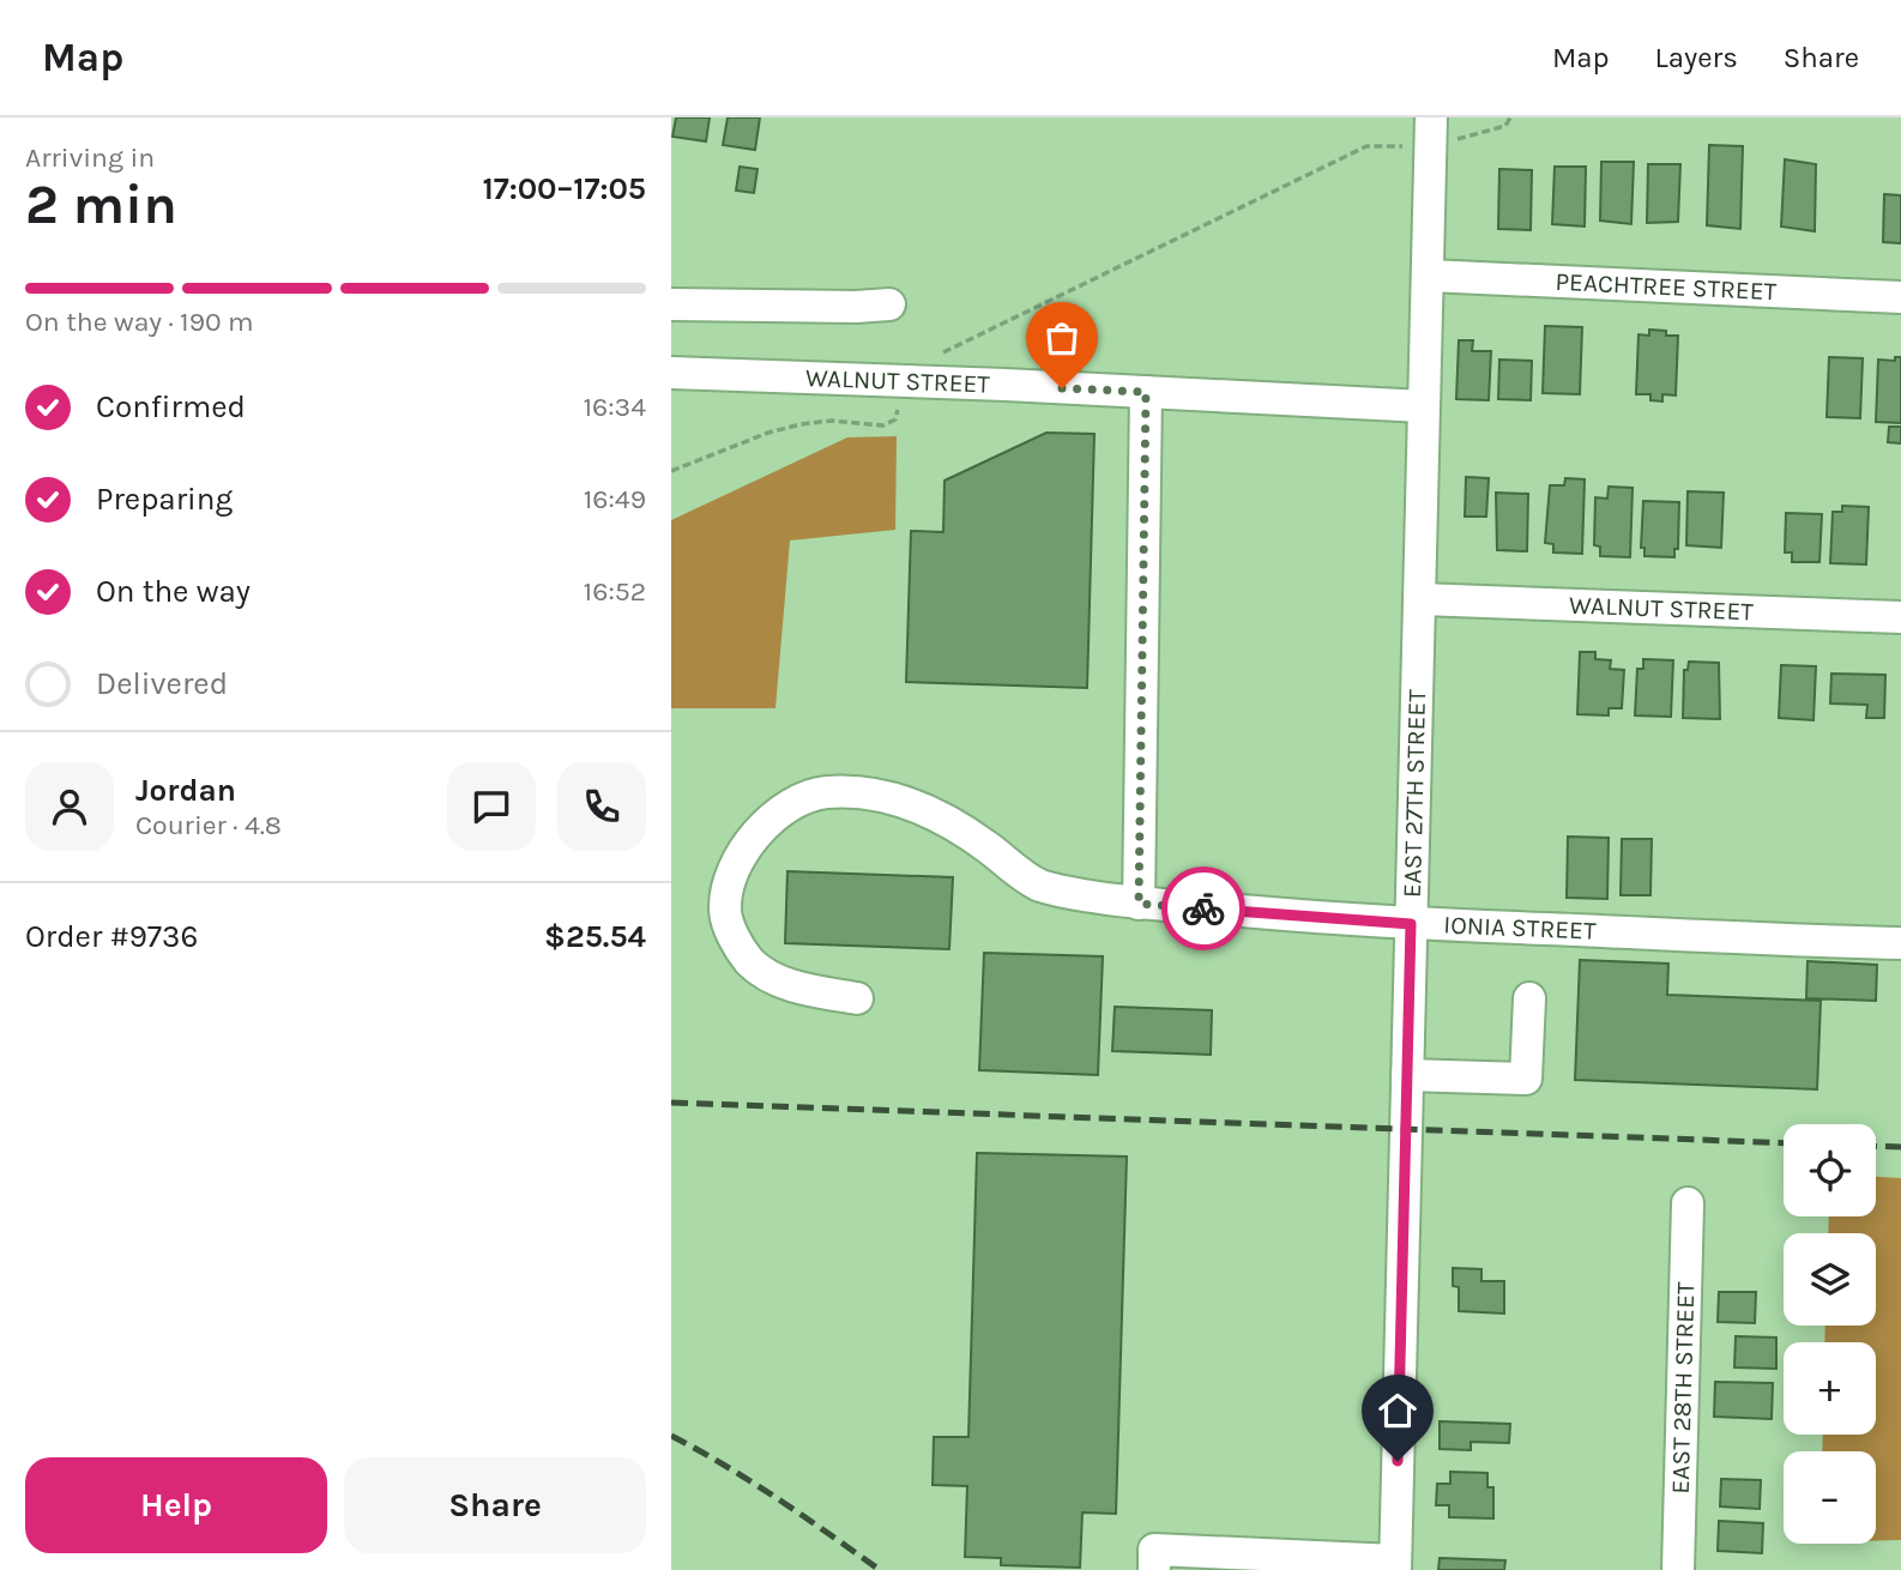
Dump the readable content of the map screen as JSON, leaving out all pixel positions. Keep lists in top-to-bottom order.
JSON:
{
  "streets": {
    "street": [
      "PEACHTREE STREET",
      "WALNUT STREET",
      "EAST 27TH STREET",
      "IONIA STREET",
      "EAST 28TH STREET"
    ]
  },
  "crossings": [
    ["PEACHTREE STREET", "EAST 27TH STREET"],
    ["WALNUT STREET", "EAST 27TH STREET"],
    ["EAST 27TH STREET", "IONIA STREET"]
  ],
  "page": {
    "header": "Map",
    "nav": ["Map", "Layers", "Share"],
    "heading": ["2 min", "Arriving in", "17:00–17:05"],
    "panel": [
      "Jordan",
      "Courier · 4.8",
      "Order #9736",
      "$25.54"
    ],
    "bar": "On the way · 190 m",
    "list": [
      ["Confirmed", "16:34"],
      ["Preparing", "16:49"],
      ["On the way", "16:52"],
      "Delivered"
    ],
    "map_buttons": ["+", "−"],
    "buttons": ["Help", "Share"]
  }
}
